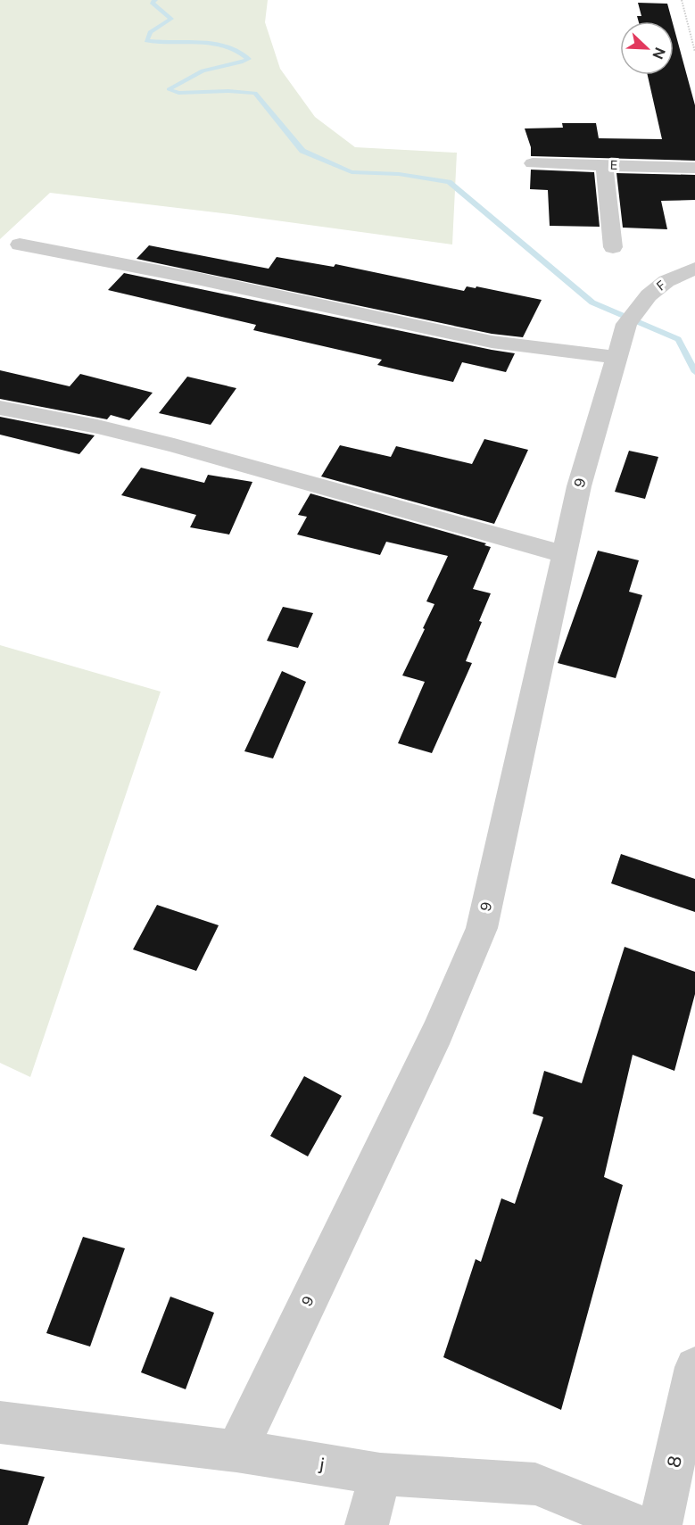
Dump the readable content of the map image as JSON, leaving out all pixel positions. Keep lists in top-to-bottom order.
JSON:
{
  "streets": {
    "street": [
      "E",
      "F",
      "9",
      "8",
      "j"
    ]
  },
  "crossings": [
    ["F", "9"],
    ["9", "j"]
  ],
  "north": "bottom right"
}
